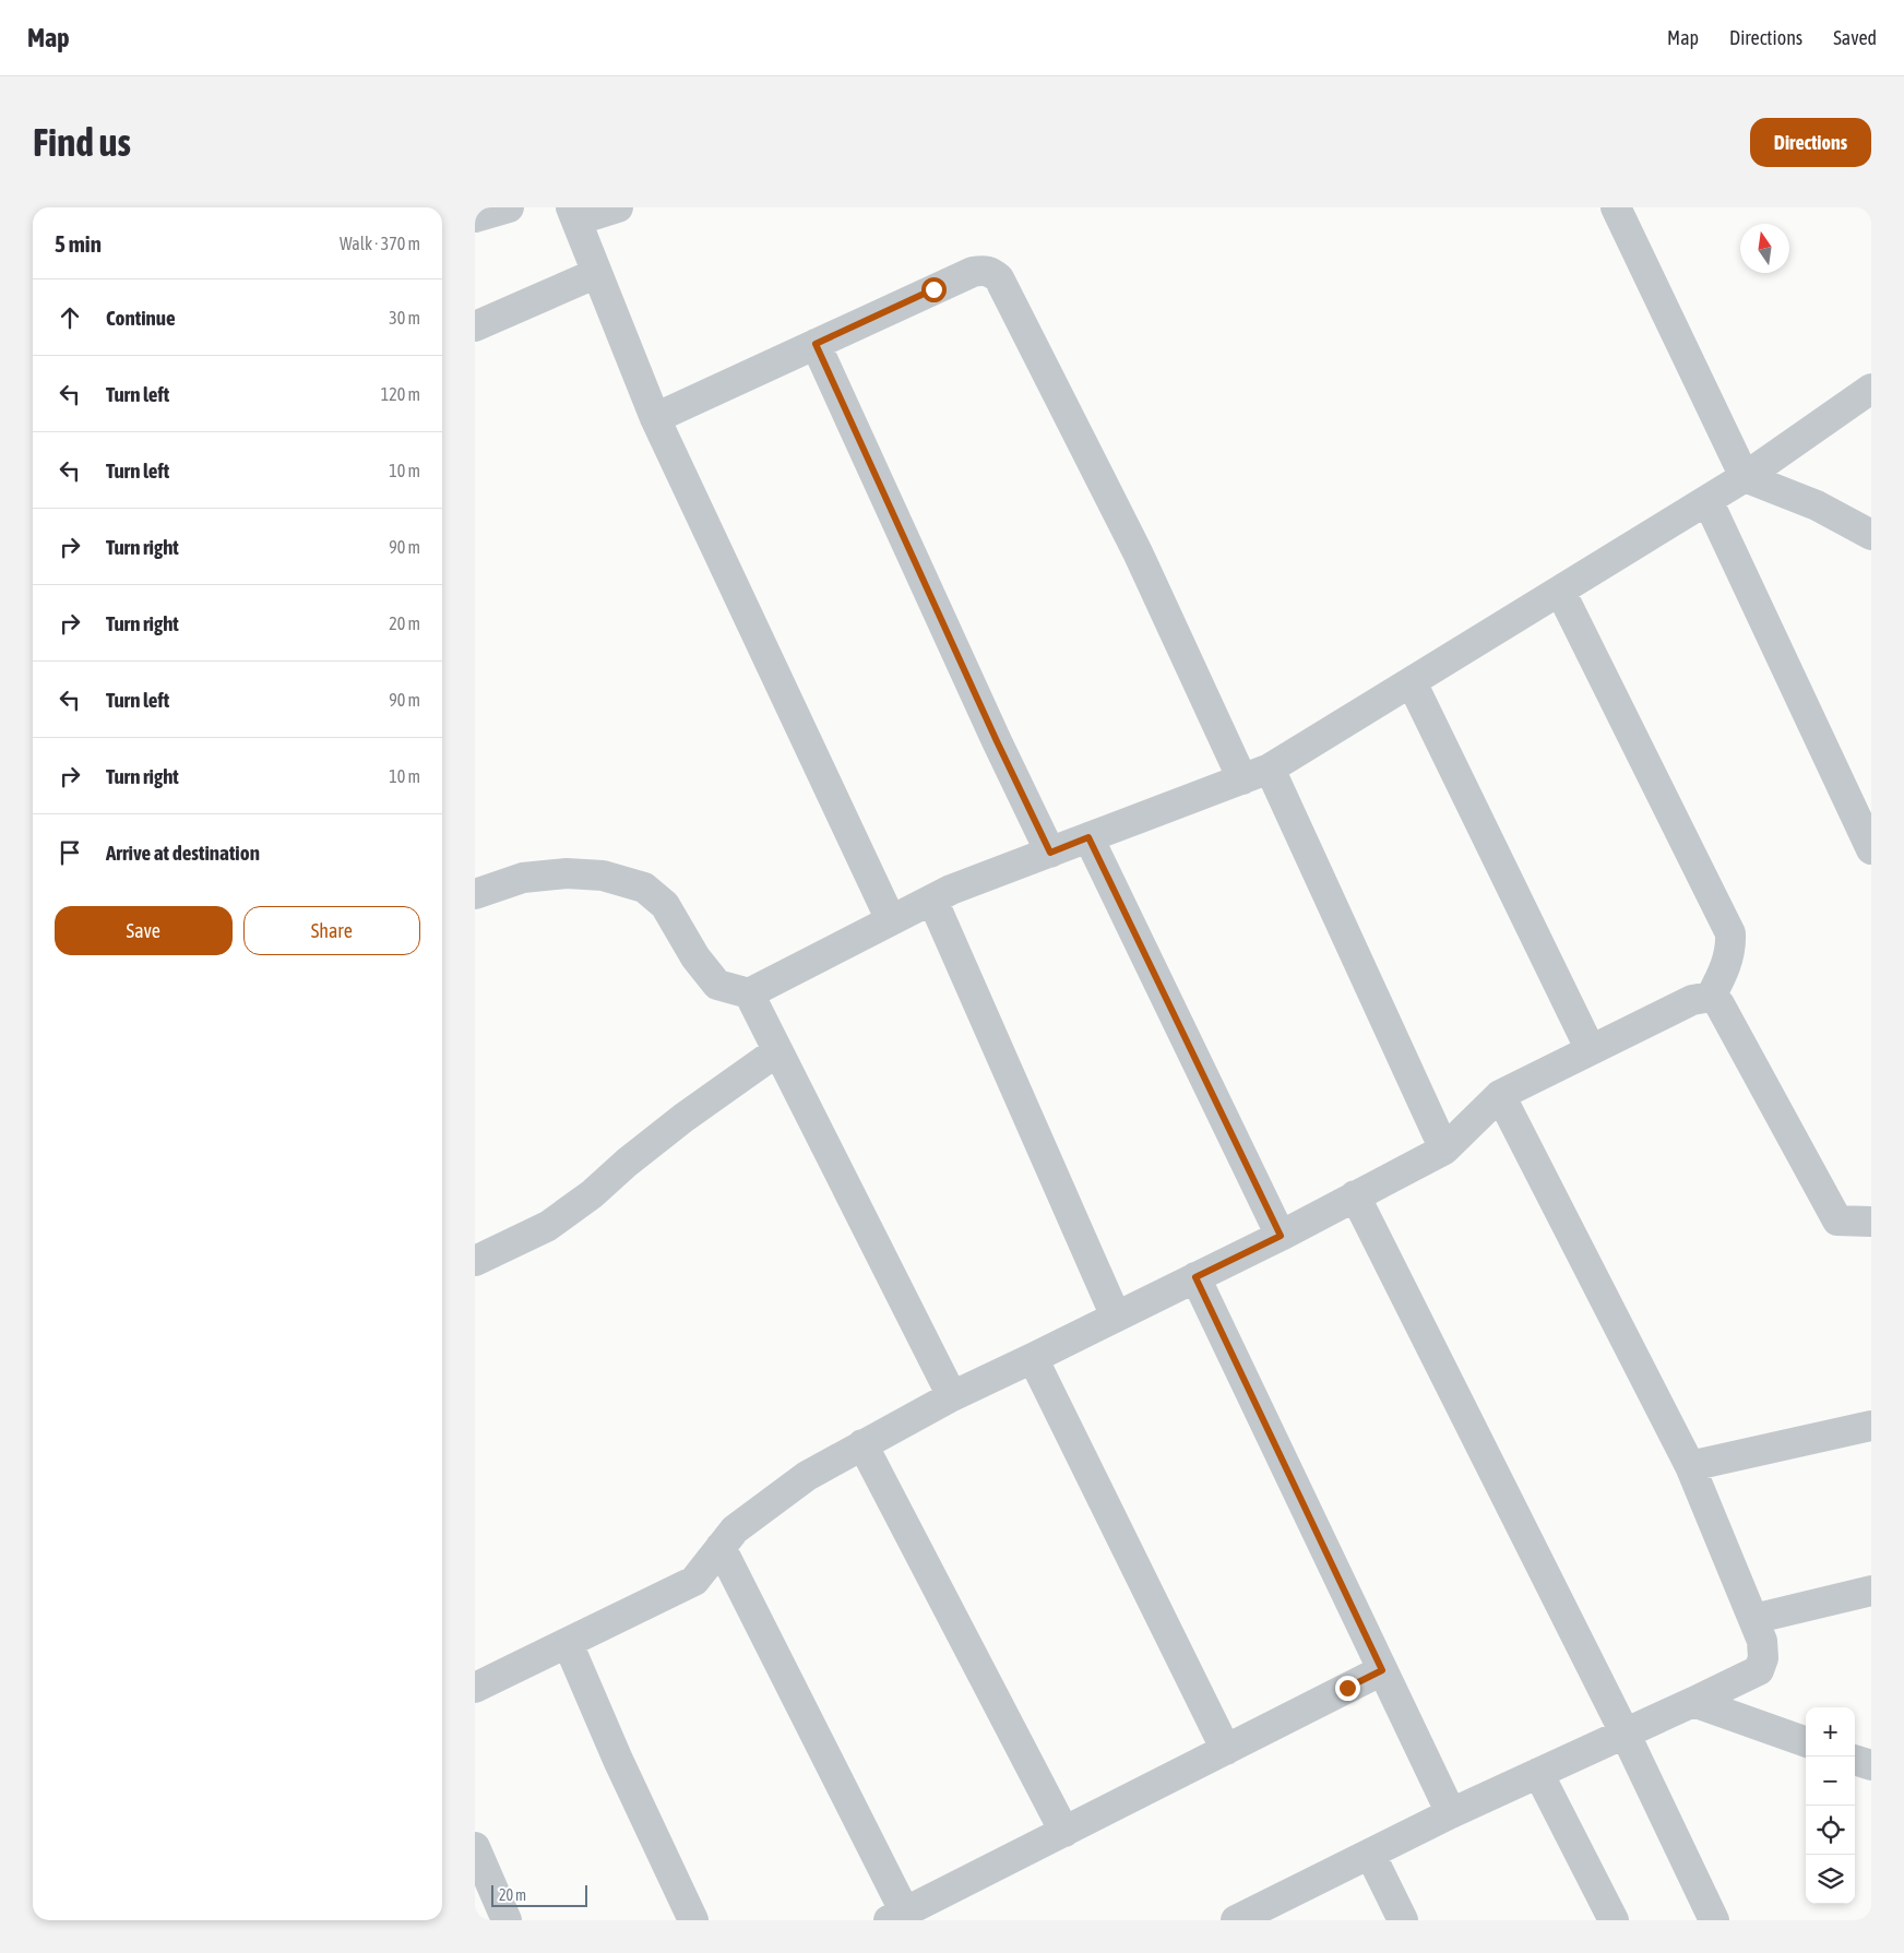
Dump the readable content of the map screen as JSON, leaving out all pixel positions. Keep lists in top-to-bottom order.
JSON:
{
  "scale_bar": "20 m",
  "north": "top",
  "page": {
    "header": "Map",
    "nav": ["Map", "Directions", "Saved"],
    "buttons": [
      "Directions",
      ["Save", "Share"]
    ],
    "title": "Find us",
    "heading": ["5 min", "Walk · 370 m"],
    "list": [
      ["Continue", "30 m"],
      ["Turn left", "120 m"],
      ["Turn left", "10 m"],
      ["Turn right", "90 m"],
      ["Turn right", "20 m"],
      ["Turn left", "90 m"],
      ["Turn right", "10 m"],
      "Arrive at destination"
    ],
    "map_buttons": ["+", "−"],
    "scale": "20 m"
  }
}
